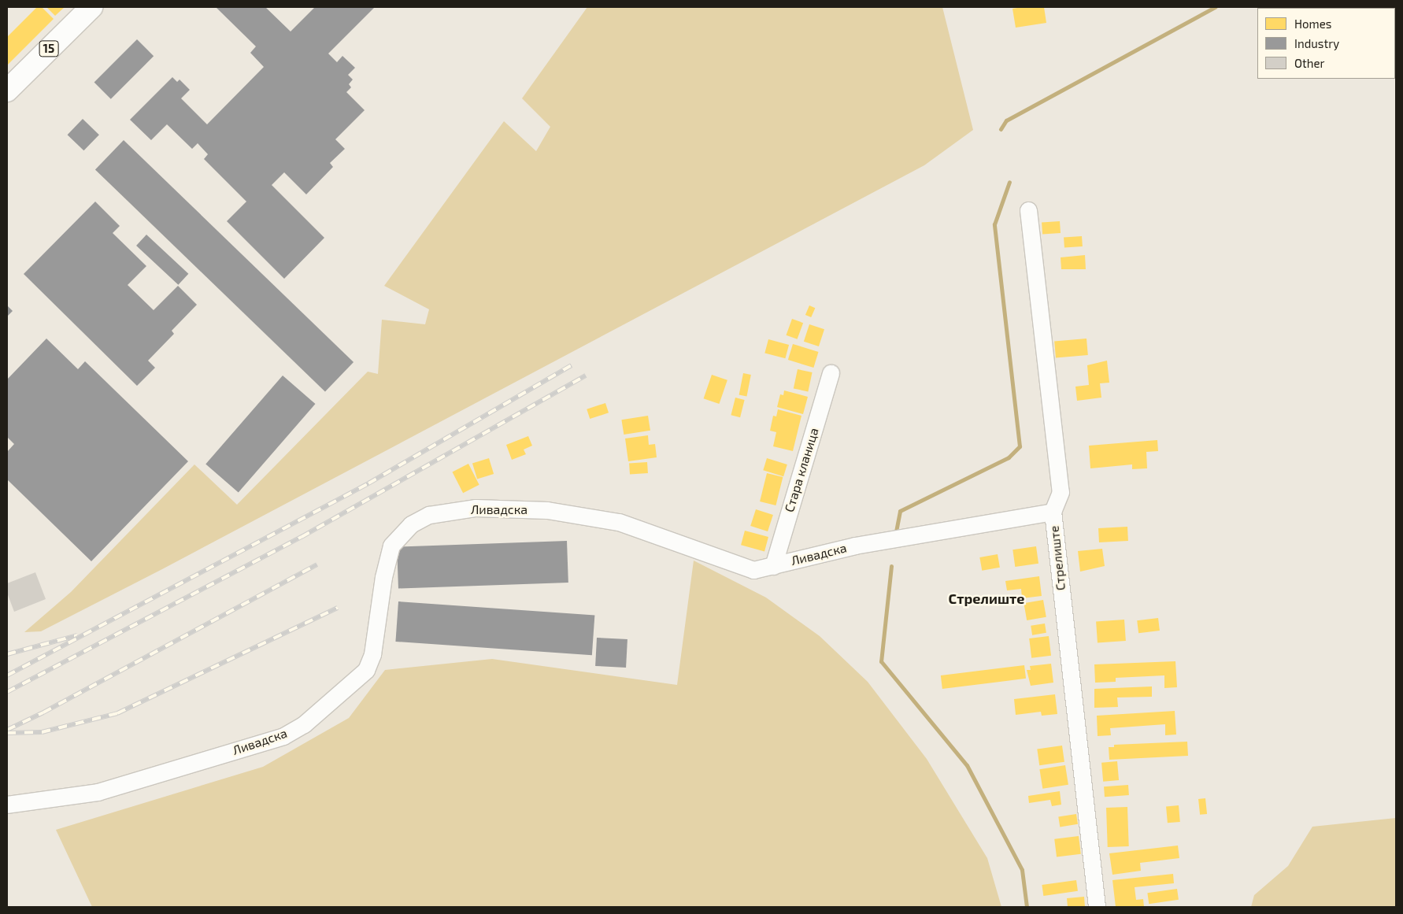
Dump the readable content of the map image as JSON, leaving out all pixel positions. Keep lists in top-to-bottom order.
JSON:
{
  "streets": {
    "main road": ["15"],
    "street": ["Стара кланица", "Ливадска", "Стрелиште"]
  },
  "crossings": [
    ["Стара кланица", "Ливадска"],
    ["Ливадска", "Стрелиште"]
  ],
  "districts": ["Стрелиште"],
  "legend": ["Homes", "Industry", "Other"]
}
